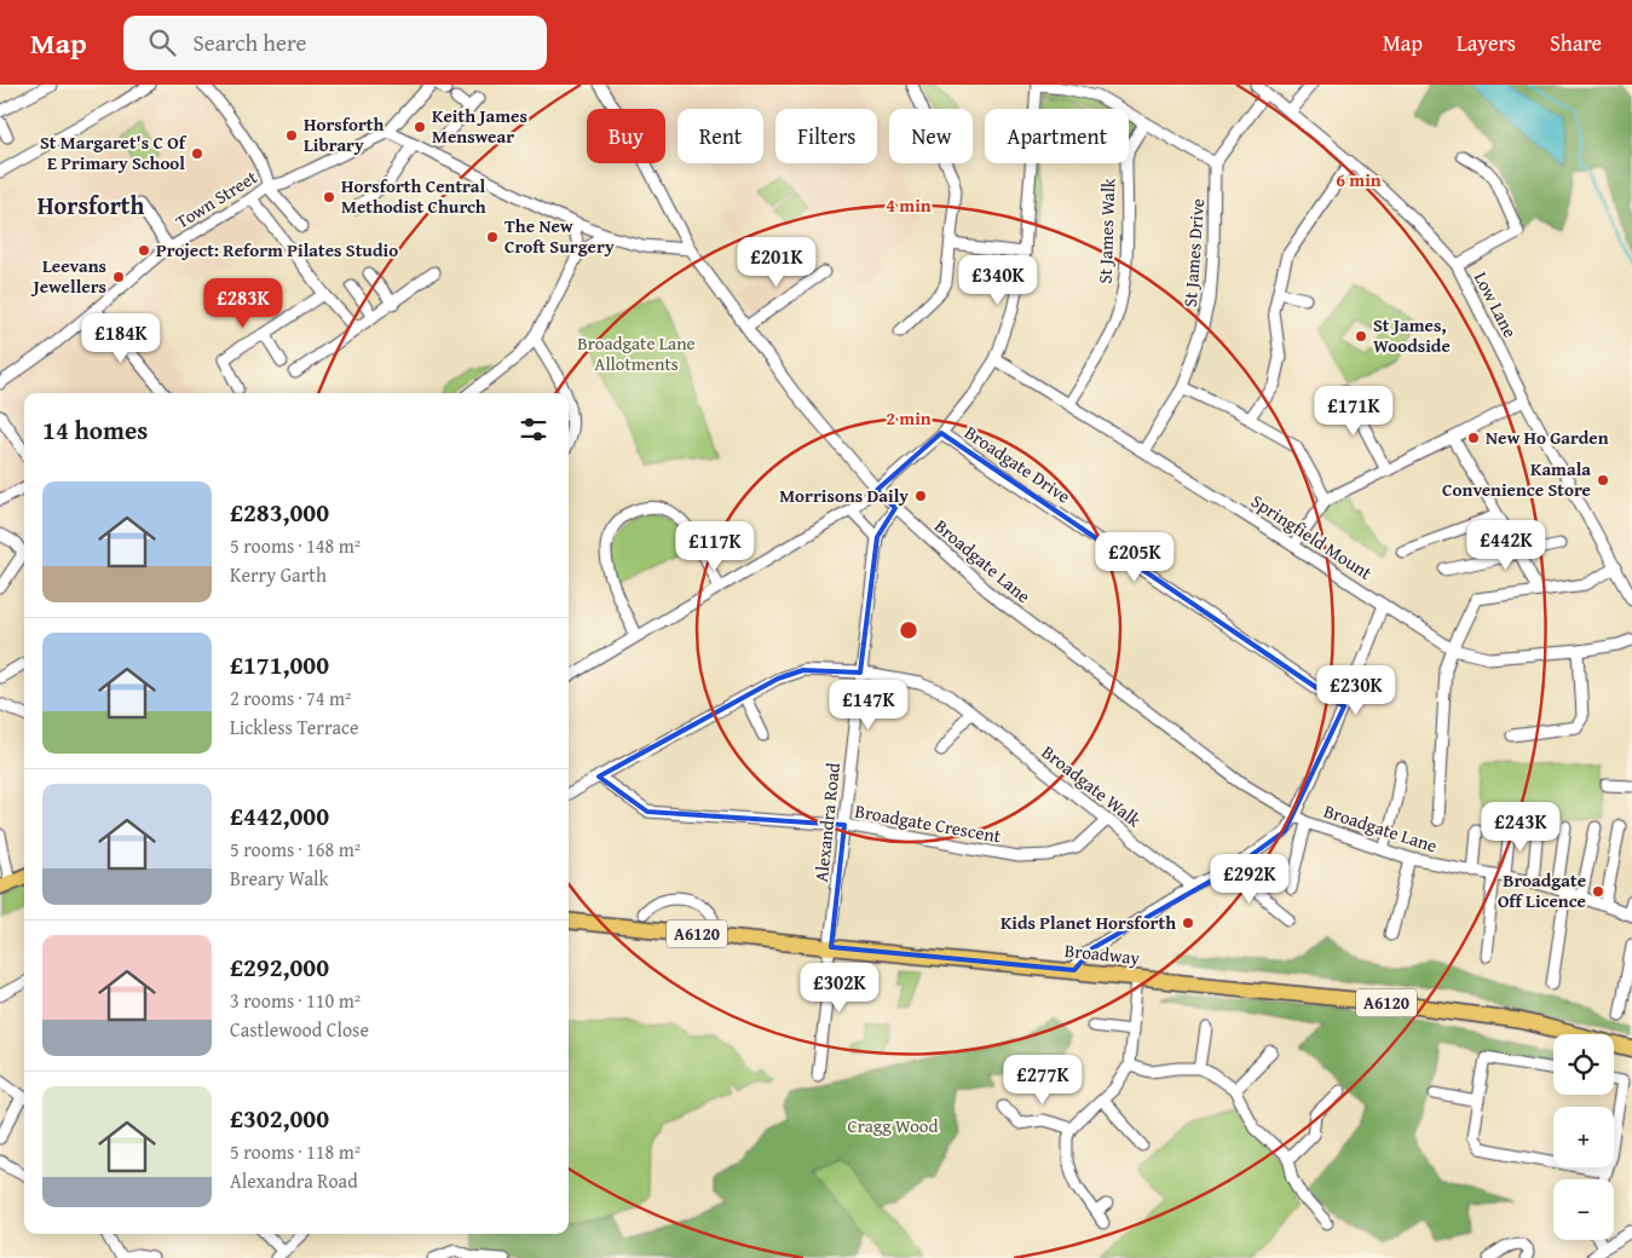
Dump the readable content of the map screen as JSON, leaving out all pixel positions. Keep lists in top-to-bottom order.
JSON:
{
  "streets": {
    "highway": ["A6120", "Broadway"],
    "street": [
      "Town Street",
      "St James Walk",
      "St James Drive",
      "Low Lane",
      "Broadgate Drive",
      "Springfield Mount",
      "Broadgate Lane",
      "Broadgate Walk",
      "Alexandra Road",
      "Broadgate Crescent"
    ]
  },
  "crossings": [
    ["St James Walk", "Springfield Mount"],
    ["St James Drive", "Springfield Mount"],
    ["Broadgate Lane", "Alexandra Road"],
    ["Broadgate Walk", "Alexandra Road"],
    ["Broadgate Walk", "Broadgate Crescent"],
    ["Alexandra Road", "Broadgate Crescent"],
    ["Alexandra Road", "Broadway"]
  ],
  "districts": ["Horsforth"],
  "parks": ["Broadgate Lane Allotments", "Cragg Wood"],
  "places": [
    "Keith James Menswear",
    "Horsforth Library",
    "St Margaret's C Of E Primary School",
    "Horsforth Central Methodist Church",
    "The New Croft Surgery",
    "Project: Reform Pilates Studio",
    "Leevans Jewellers",
    "St James, Woodside",
    "New Ho Garden",
    "Kamala Convenience Store",
    "Morrisons Daily",
    "Broadgate Off Licence",
    "Kids Planet Horsforth"
  ],
  "page": {
    "header": "Map",
    "search": "Search here",
    "nav": ["Map", "Layers", "Share"],
    "chip": [
      "Buy",
      "Rent",
      "Filters",
      "New",
      "Apartment"
    ],
    "price": [
      "£201K",
      "£340K",
      "£283K",
      "£184K",
      "£171K",
      "£442K",
      "£117K",
      "£205K",
      "£230K",
      "£147K",
      "£243K",
      "£292K",
      "£302K",
      "£277K"
    ],
    "heading": "14 homes",
    "list": [
      {
        "name": "£283,000",
        "note": "5 rooms · 148 m² · Kerry Garth"
      },
      {
        "name": "£171,000",
        "note": "2 rooms · 74 m² · Lickless Terrace"
      },
      {
        "name": "£442,000",
        "note": "5 rooms · 168 m² · Breary Walk"
      },
      {
        "name": "£292,000",
        "note": "3 rooms · 110 m² · Castlewood Close"
      },
      {
        "name": "£302,000",
        "note": "5 rooms · 118 m² · Alexandra Road"
      }
    ],
    "map_buttons": ["+", "−"]
  },
  "rings": ["6 min", "4 min", "2 min"]
}
